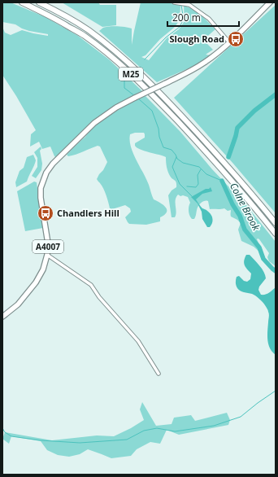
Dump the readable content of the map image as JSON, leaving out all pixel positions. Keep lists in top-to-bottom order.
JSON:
{
  "streets": {
    "highway": ["M25"],
    "main road": ["A4007"]
  },
  "water": ["Colne Brook"],
  "places": {
    "bus stop": ["Slough Road", "Chandlers Hill"]
  },
  "scale_bar": "200 m"
}
